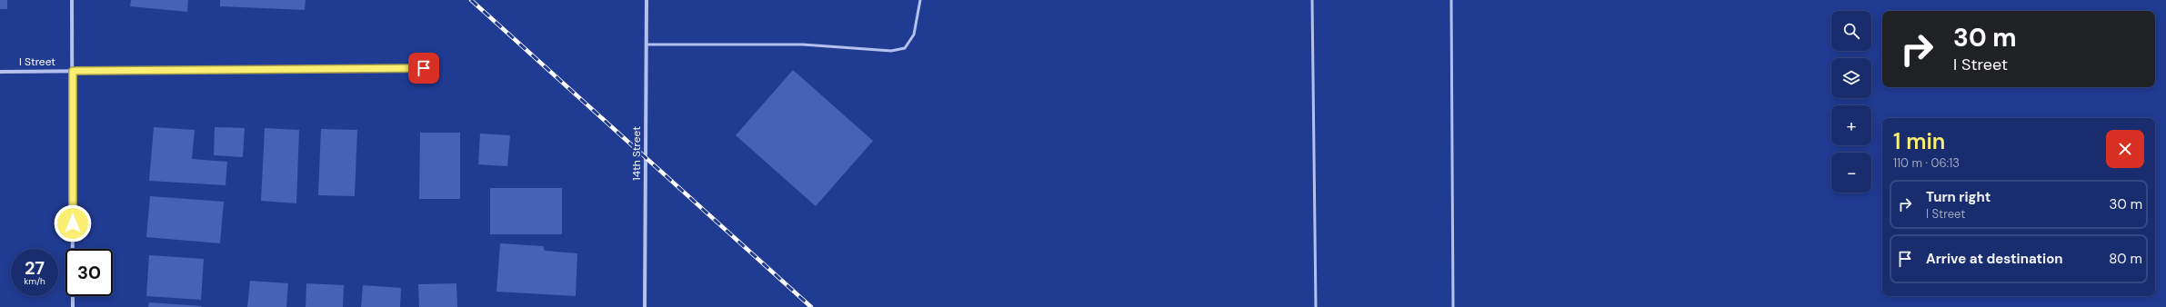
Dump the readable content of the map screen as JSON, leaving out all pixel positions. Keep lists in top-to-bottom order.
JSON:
{
  "streets": {
    "street": ["I Street", "14th Street"]
  },
  "page": {
    "map_buttons": ["+", "−"],
    "turn": ["30 m", "I Street"],
    "heading": ["1 min", "110 m · 06:13"],
    "list": [
      {
        "name": "Turn right",
        "note": "I Street",
        "value": "30 m"
      },
      {
        "name": "Arrive at destination",
        "value": "80 m"
      }
    ],
    "speed": "27 km/h",
    "limit": "30"
  }
}
